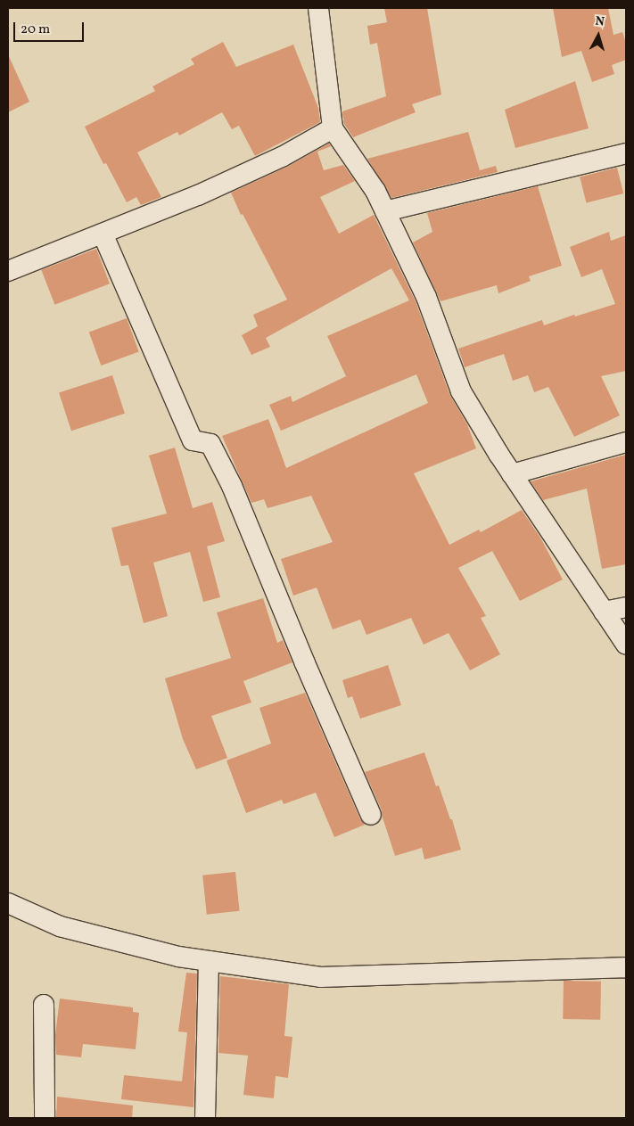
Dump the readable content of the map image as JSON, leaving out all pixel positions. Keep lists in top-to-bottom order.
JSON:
{
  "scale_bar": "20 m",
  "north": "top"
}
